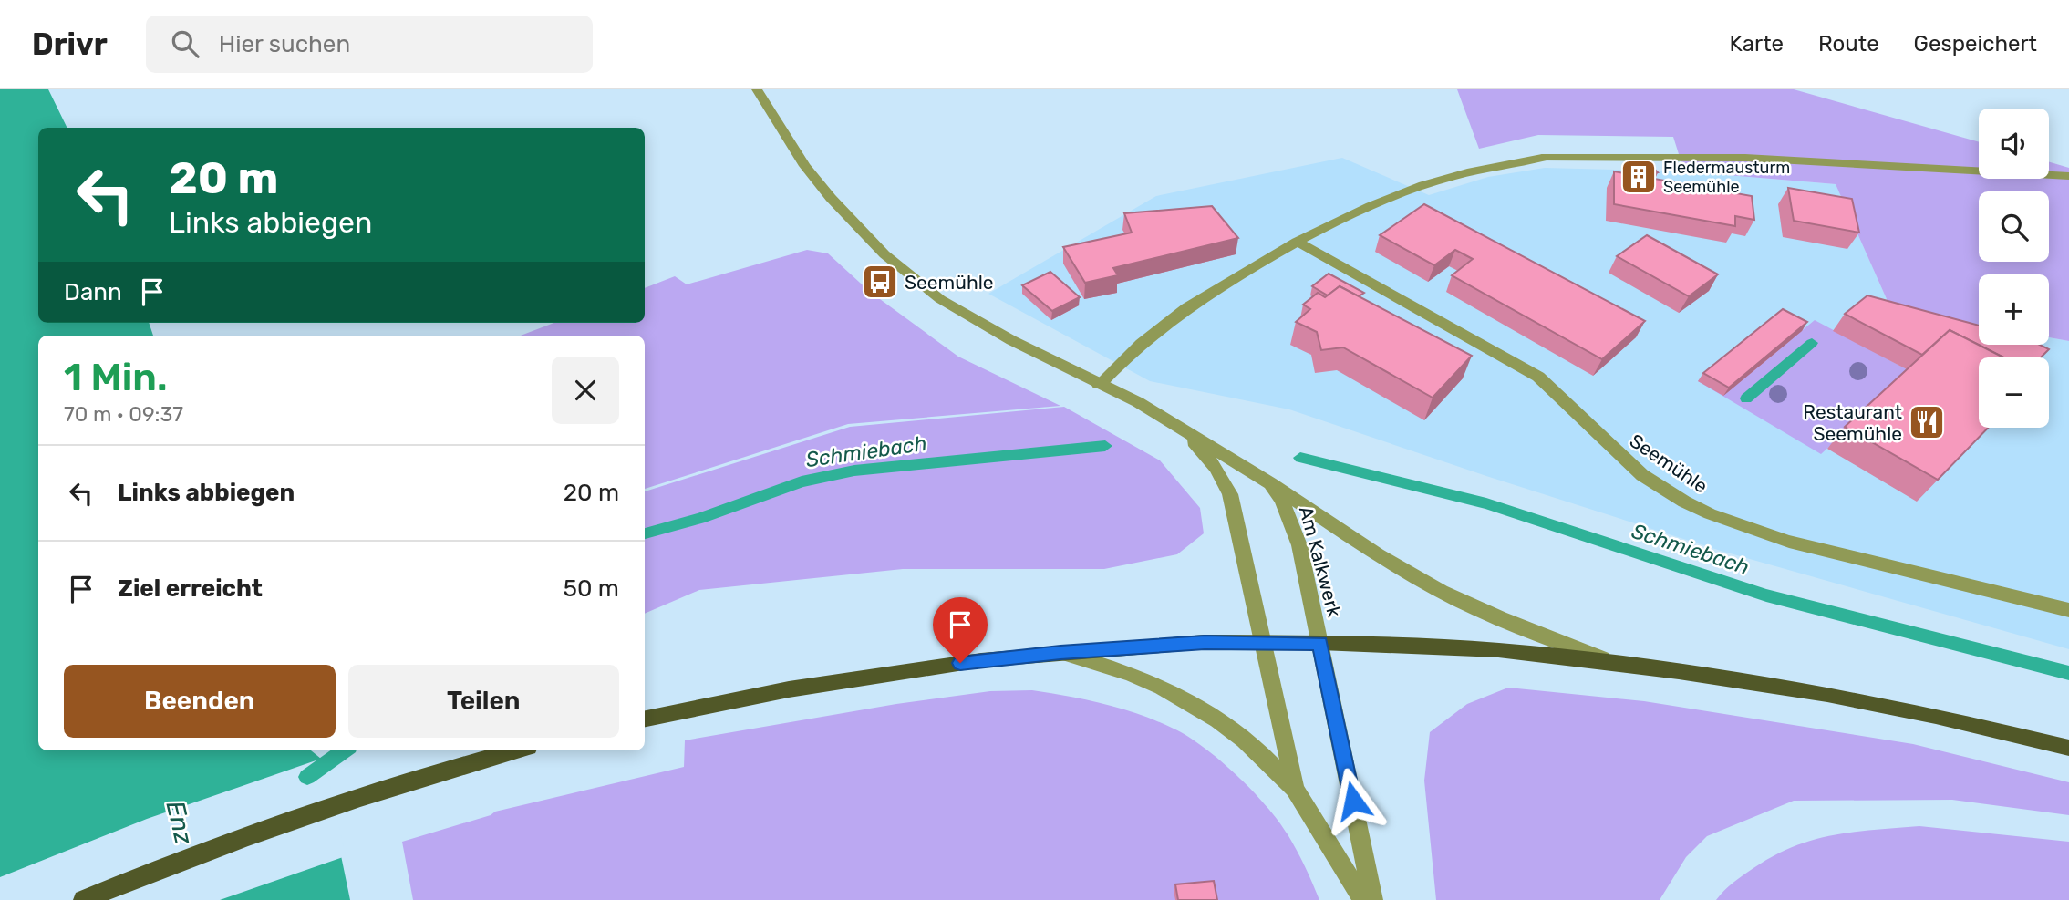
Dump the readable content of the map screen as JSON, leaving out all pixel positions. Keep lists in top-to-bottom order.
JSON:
{
  "streets": {
    "street": ["Seemühle", "Am Kalkwerk"]
  },
  "water": ["Schmiebach", "Enz"],
  "places": {
    "building": ["Fledermausturm Seemühle"],
    "bus stop": ["Seemühle"],
    "restaurant": ["Restaurant Seemühle"]
  },
  "page": {
    "header": "Drivr",
    "search": "Hier suchen",
    "nav": ["Karte", "Route", "Gespeichert"],
    "map_buttons": ["+", "−"],
    "turn": ["20 m", "Links abbiegen"],
    "then": "Dann",
    "heading": ["1 Min.", "70 m · 09:37"],
    "list": [
      {
        "name": "Links abbiegen",
        "value": "20 m"
      },
      {
        "name": "Ziel erreicht",
        "value": "50 m"
      }
    ],
    "buttons": ["Beenden", "Teilen"]
  }
}
